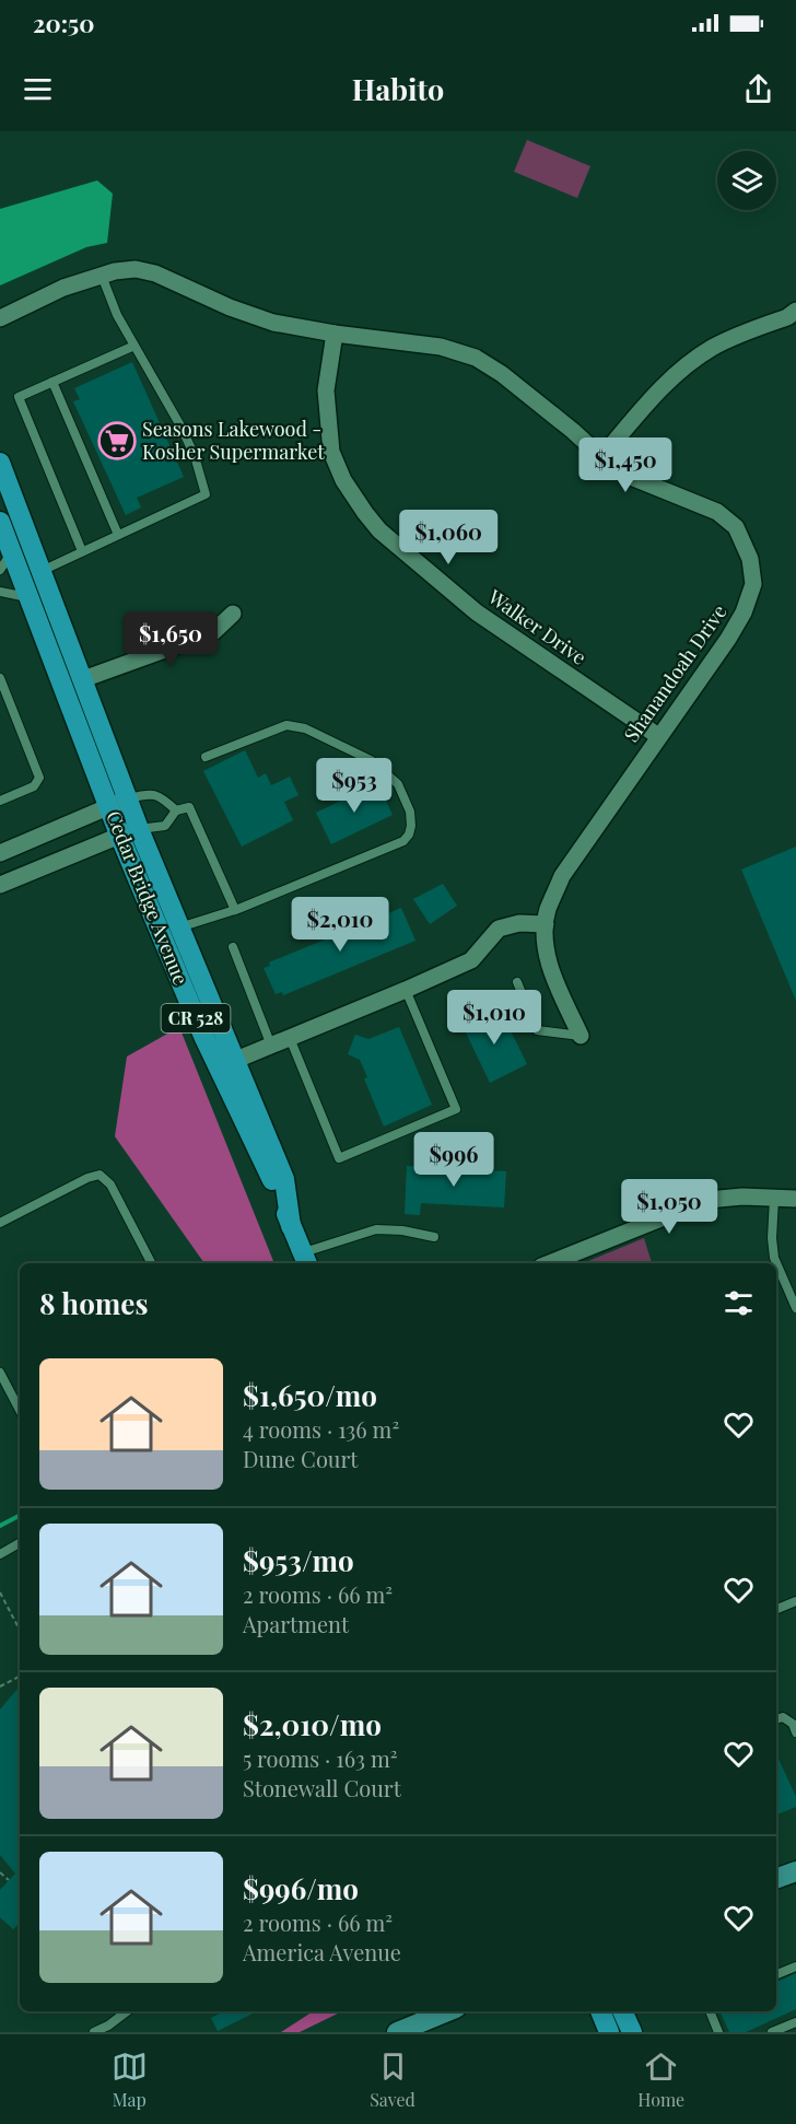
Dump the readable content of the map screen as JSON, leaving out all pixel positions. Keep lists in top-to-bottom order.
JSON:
{
  "streets": {
    "main road": ["Cedar Bridge Avenue", "CR 528"],
    "street": ["Walker Drive", "Shanandoah Drive"]
  },
  "crossings": [
    ["Walker Drive", "Shanandoah Drive"]
  ],
  "places": {
    "supermarket": ["Seasons Lakewood - Kosher Supermarket"]
  },
  "page": {
    "status": "20:50",
    "header": "Habito",
    "price": [
      "$1,450",
      "$1,060",
      "$1,650",
      "$953",
      "$2,010",
      "$1,010",
      "$996",
      "$1,050"
    ],
    "heading": "8 homes",
    "list": [
      {
        "name": "$1,650/mo",
        "note": "4 rooms · 136 m² · Dune Court"
      },
      {
        "name": "$953/mo",
        "note": "2 rooms · 66 m² · Apartment"
      },
      {
        "name": "$2,010/mo",
        "note": "5 rooms · 163 m² · Stonewall Court"
      },
      {
        "name": "$996/mo",
        "note": "2 rooms · 66 m² · America Avenue"
      }
    ],
    "tabs": ["Map", "Saved", "Home"]
  }
}
